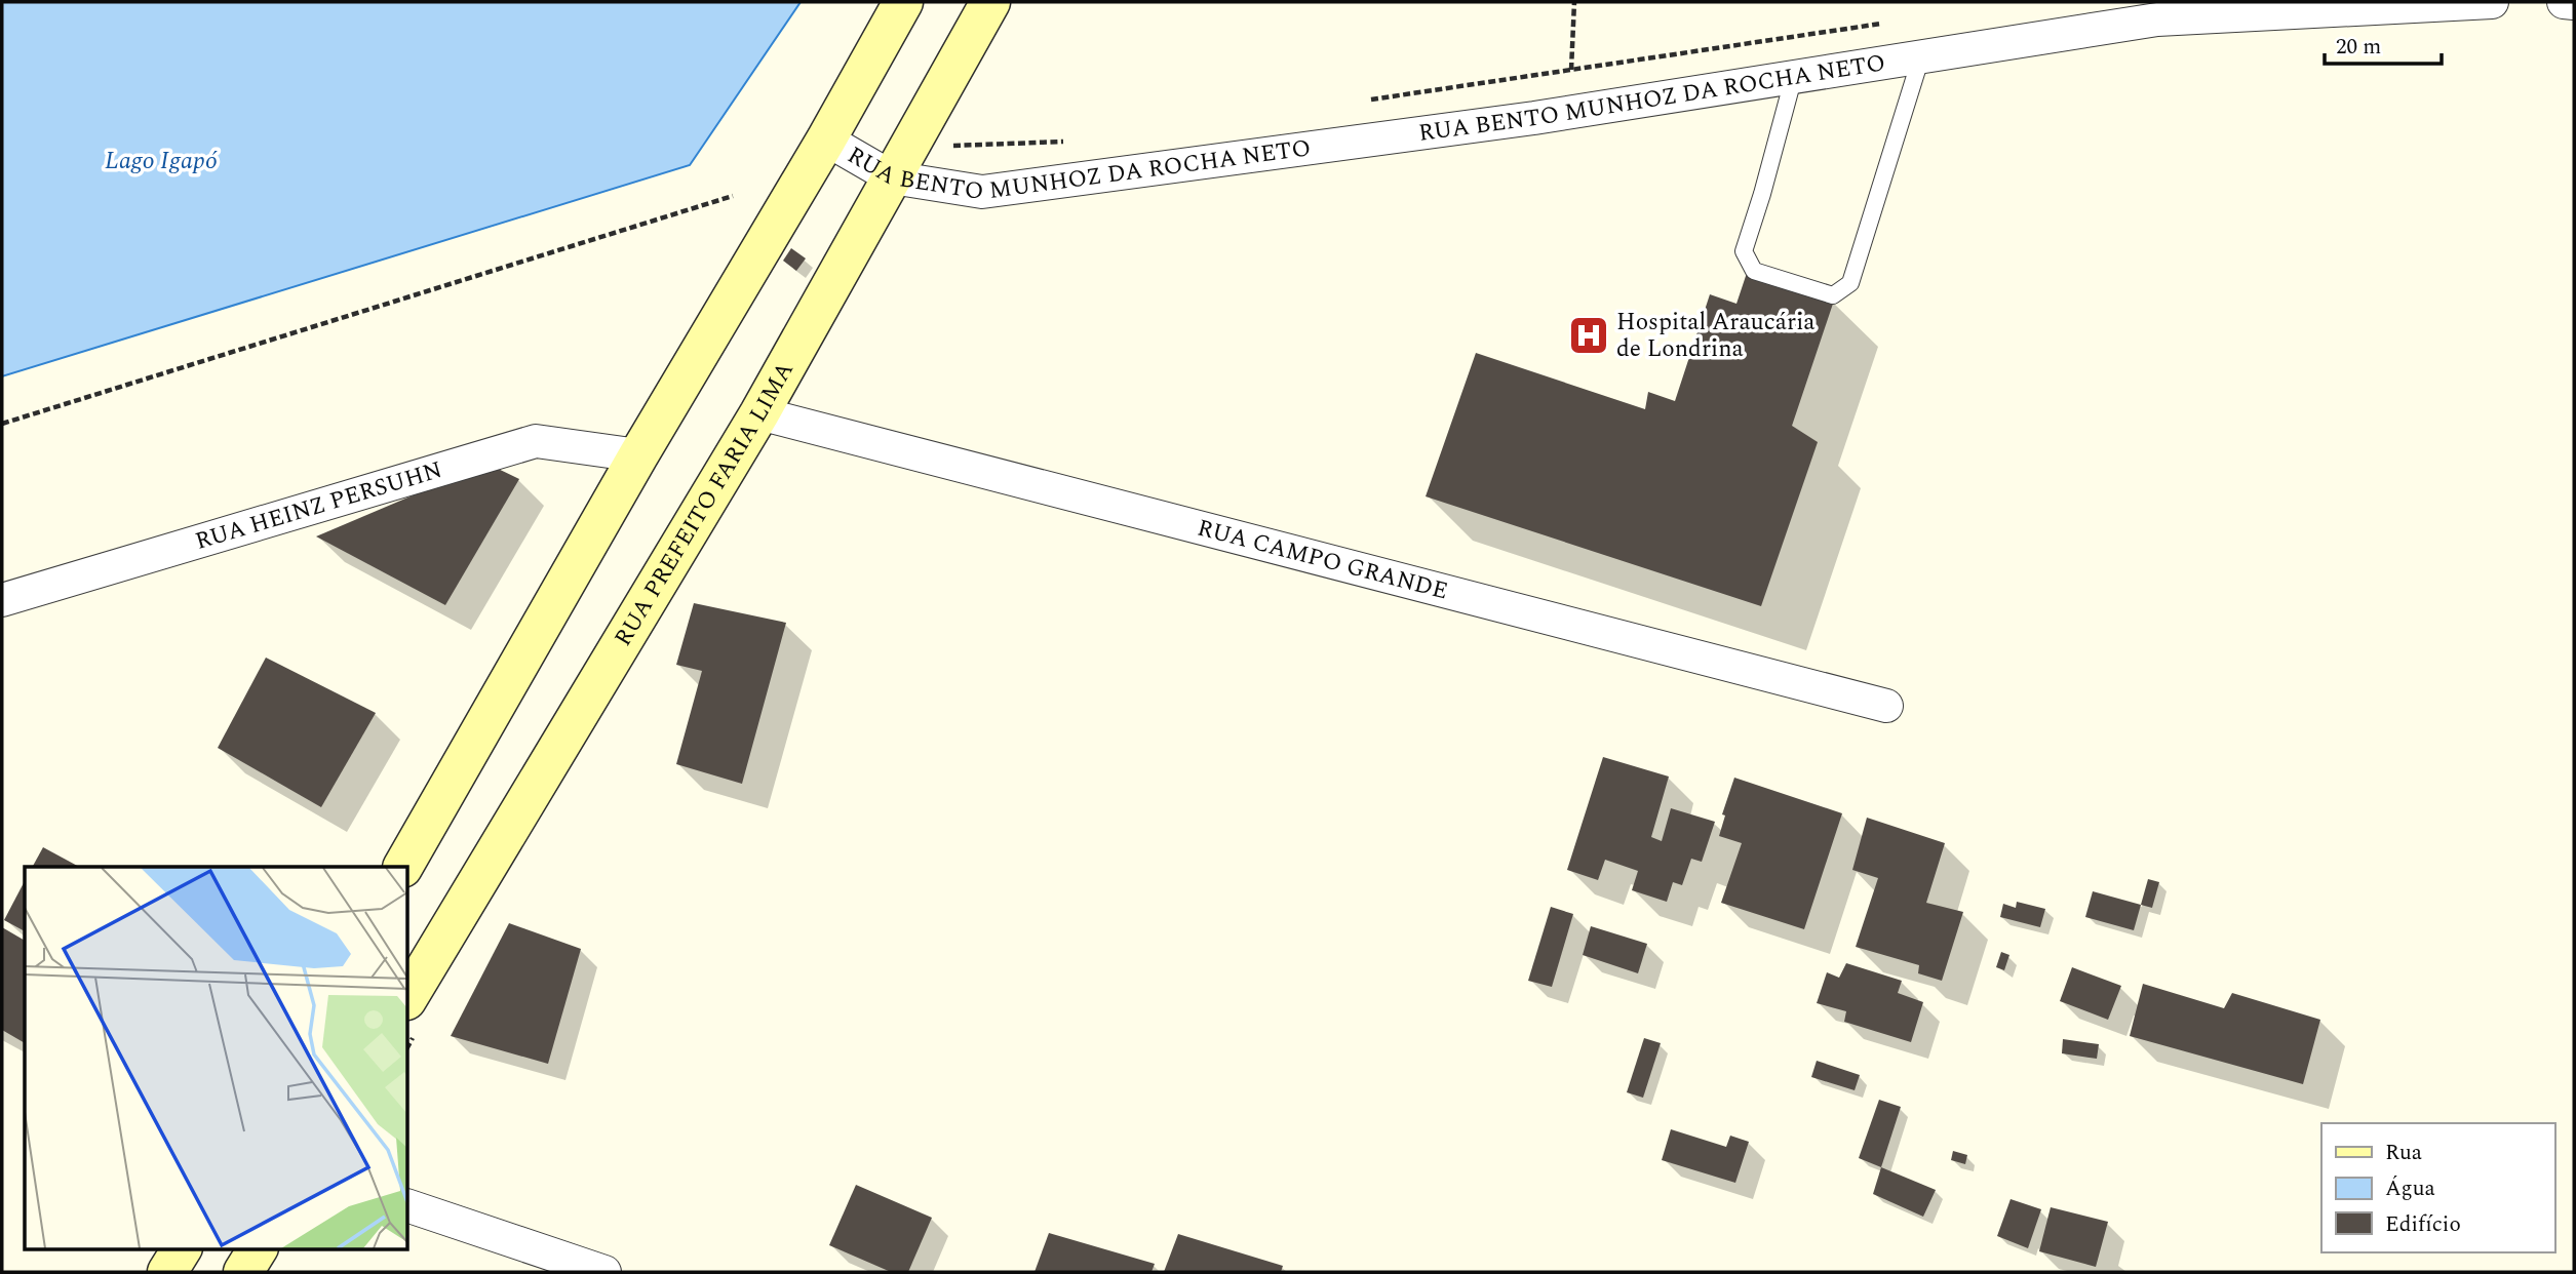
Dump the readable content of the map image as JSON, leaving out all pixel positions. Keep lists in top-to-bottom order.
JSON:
{
  "streets": {
    "main road": ["RUA PREFEITO FARIA LIMA"],
    "street": ["RUA BENTO MUNHOZ DA ROCHA NETO", "RUA HEINZ PERSUHN", "RUA CAMPO GRANDE"]
  },
  "crossings": [
    ["RUA BENTO MUNHOZ DA ROCHA NETO", "RUA PREFEITO FARIA LIMA"],
    ["RUA PREFEITO FARIA LIMA", "RUA CAMPO GRANDE"]
  ],
  "water": ["Lago Igapó"],
  "places": {
    "hospital": ["Hospital Araucária de Londrina"]
  },
  "legend": ["Rua", "Água", "Edifício"],
  "scale_bar": "20 m"
}
